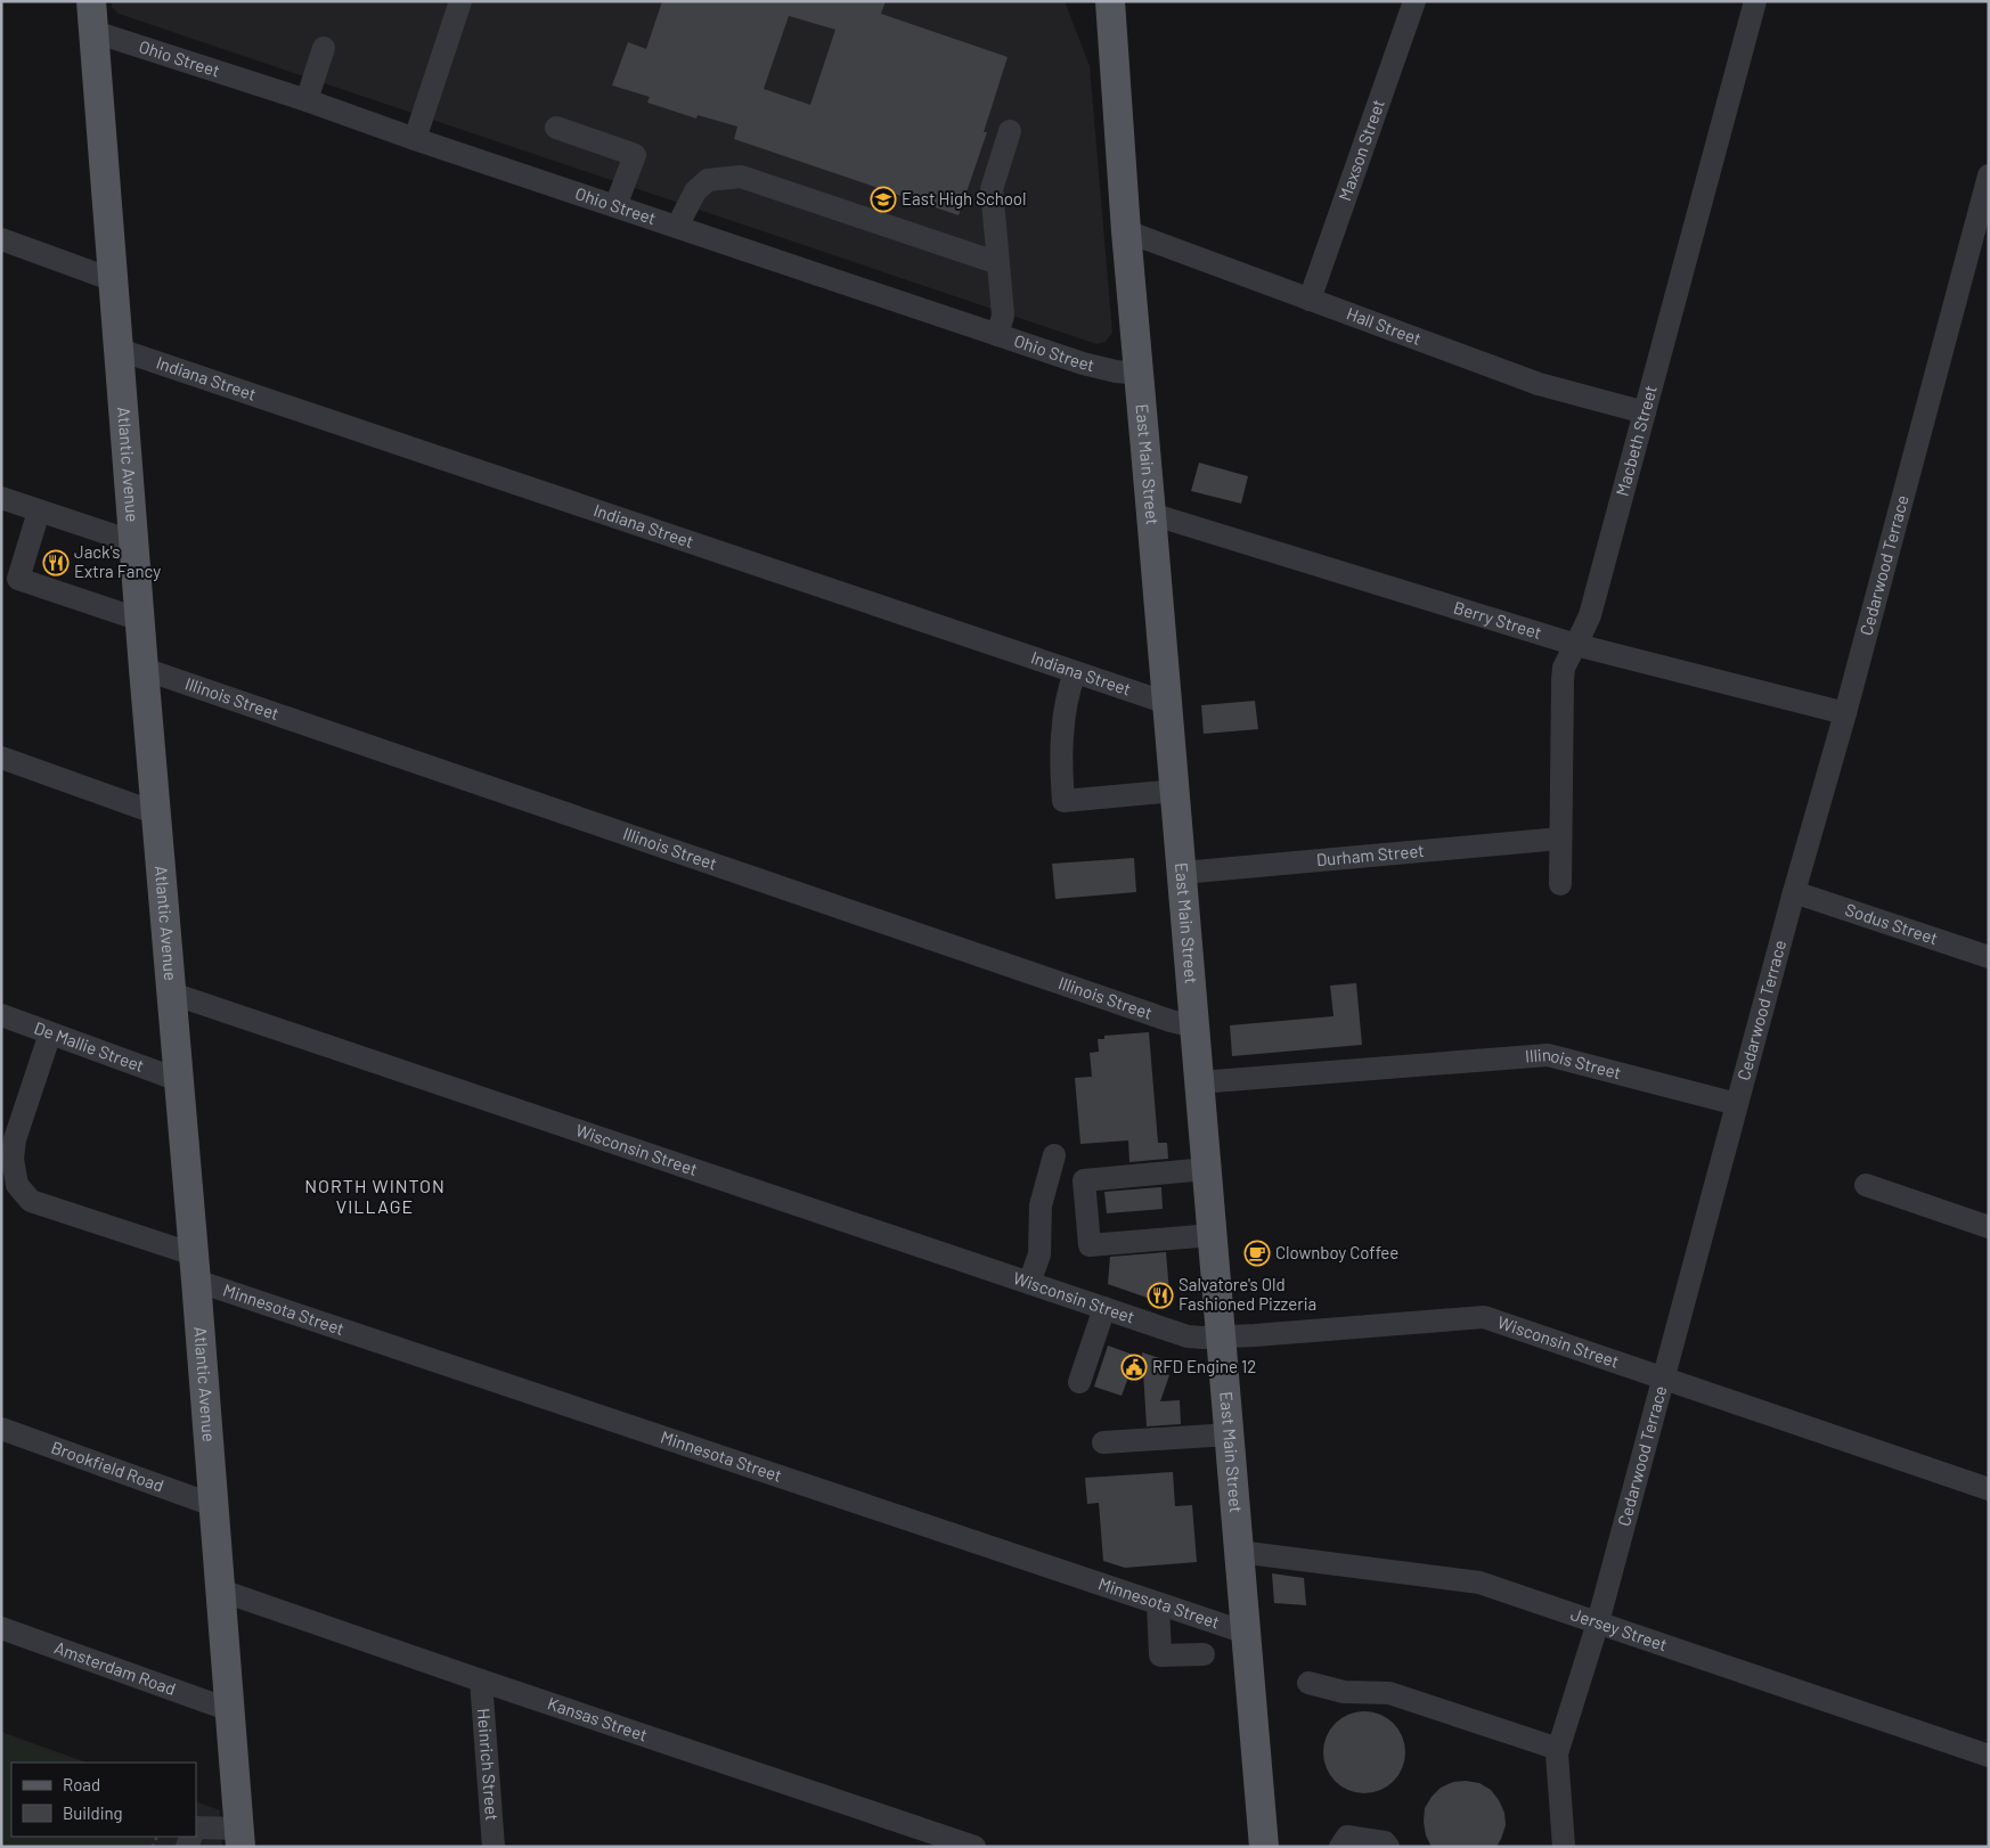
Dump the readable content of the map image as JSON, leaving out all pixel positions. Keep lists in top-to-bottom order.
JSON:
{
  "streets": {
    "main road": ["Atlantic Avenue", "East Main Street"],
    "street": [
      "Ohio Street",
      "Maxson Street",
      "Hall Street",
      "Indiana Street",
      "Macbeth Street",
      "Cedarwood Terrace",
      "Berry Street",
      "Illinois Street",
      "Durham Street",
      "Sodus Street",
      "De Mallie Street",
      "Wisconsin Street",
      "Minnesota Street",
      "Brookfield Road",
      "Jersey Street",
      "Amsterdam Road",
      "Kansas Street",
      "Heinrich Street"
    ]
  },
  "crossings": [
    ["Ohio Street", "Atlantic Avenue"],
    ["Ohio Street", "East Main Street"],
    ["Maxson Street", "Hall Street"],
    ["Hall Street", "Macbeth Street"],
    ["Hall Street", "East Main Street"],
    ["Indiana Street", "Atlantic Avenue"],
    ["Indiana Street", "East Main Street"],
    ["Macbeth Street", "Berry Street"],
    ["Macbeth Street", "Durham Street"],
    ["Atlantic Avenue", "Illinois Street"],
    ["Atlantic Avenue", "De Mallie Street"],
    ["Atlantic Avenue", "Wisconsin Street"],
    ["Atlantic Avenue", "Minnesota Street"],
    ["Atlantic Avenue", "Brookfield Road"],
    ["Atlantic Avenue", "Amsterdam Road"],
    ["Atlantic Avenue", "Kansas Street"],
    ["East Main Street", "Berry Street"],
    ["East Main Street", "Illinois Street"],
    ["East Main Street", "Durham Street"],
    ["East Main Street", "Wisconsin Street"],
    ["East Main Street", "Minnesota Street"],
    ["East Main Street", "Jersey Street"],
    ["Cedarwood Terrace", "Berry Street"],
    ["Cedarwood Terrace", "Illinois Street"],
    ["Cedarwood Terrace", "Sodus Street"],
    ["Cedarwood Terrace", "Wisconsin Street"],
    ["Cedarwood Terrace", "Jersey Street"],
    ["De Mallie Street", "Minnesota Street"],
    ["Kansas Street", "Heinrich Street"]
  ],
  "districts": ["NORTH WINTON VILLAGE"],
  "places": {
    "school or university": ["East High School"],
    "restaurant": ["Jack's Extra Fancy", "Salvatore's Old Fashioned Pizzeria"],
    "cafe": ["Clownboy Coffee"],
    "public building": ["RFD Engine 12"]
  },
  "legend": ["Road", "Building"]
}
